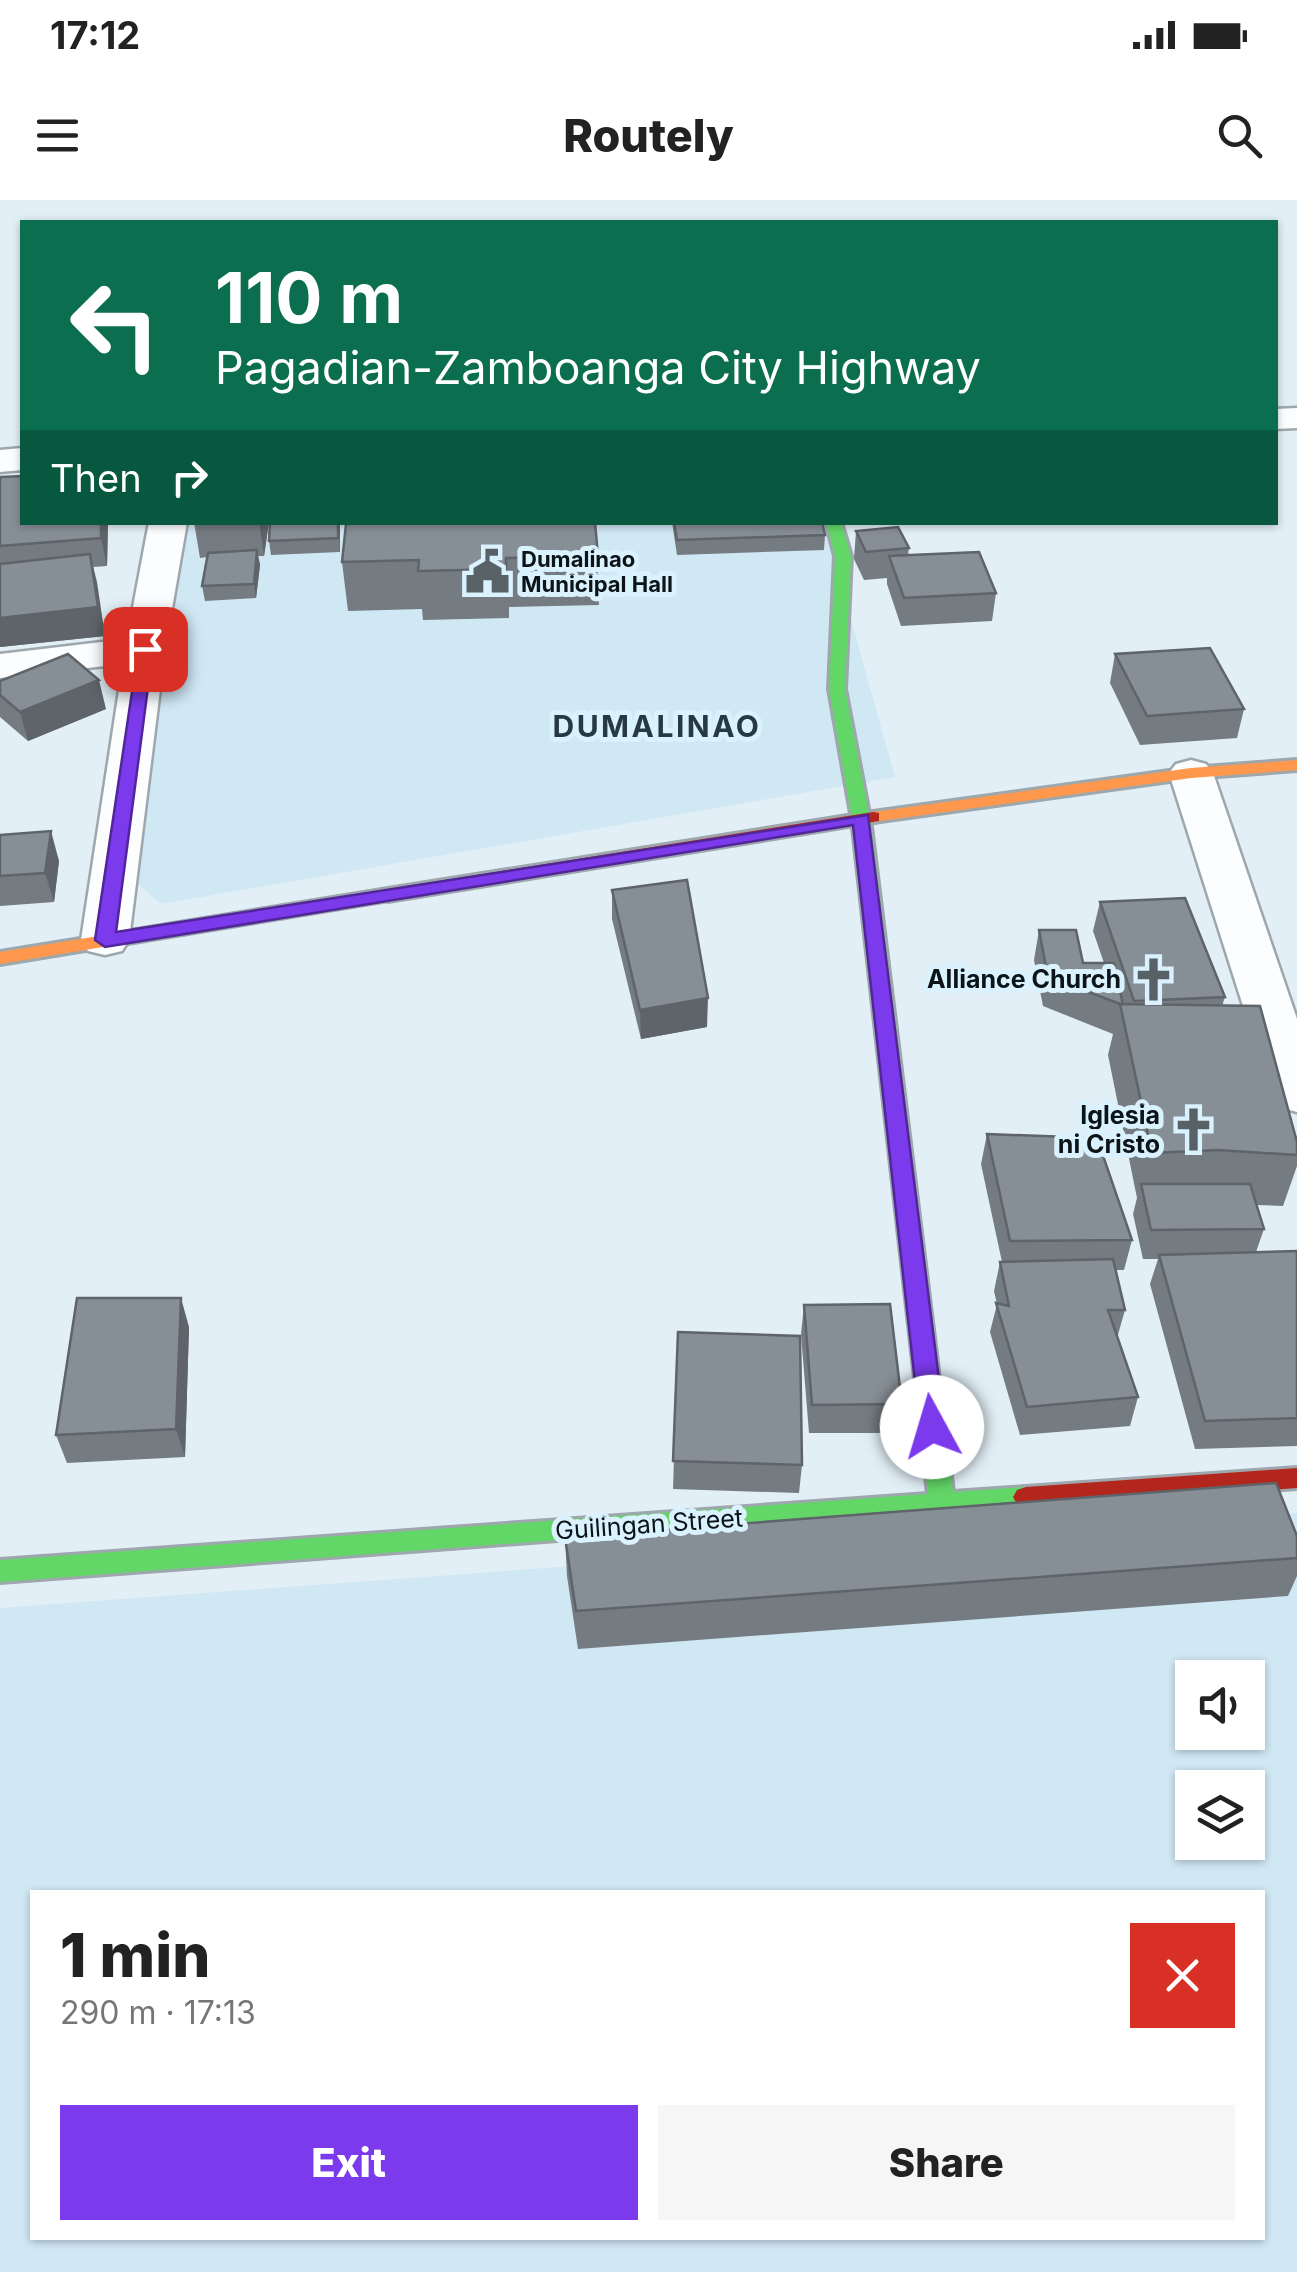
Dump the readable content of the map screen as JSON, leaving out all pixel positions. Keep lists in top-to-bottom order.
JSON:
{
  "streets": {
    "main road": ["Guilingan Street"]
  },
  "districts": ["DUMALINAO"],
  "places": {
    "public building": ["Dumalinao Municipal Hall"],
    "church": ["Alliance Church", "Iglesia ni Cristo"]
  },
  "page": {
    "status": "17:12",
    "header": "Routely",
    "turn": ["110 m", "Pagadian-Zamboanga City Highway"],
    "then": "Then",
    "heading": ["1 min", "290 m · 17:13"],
    "buttons": ["Exit", "Share"]
  }
}
